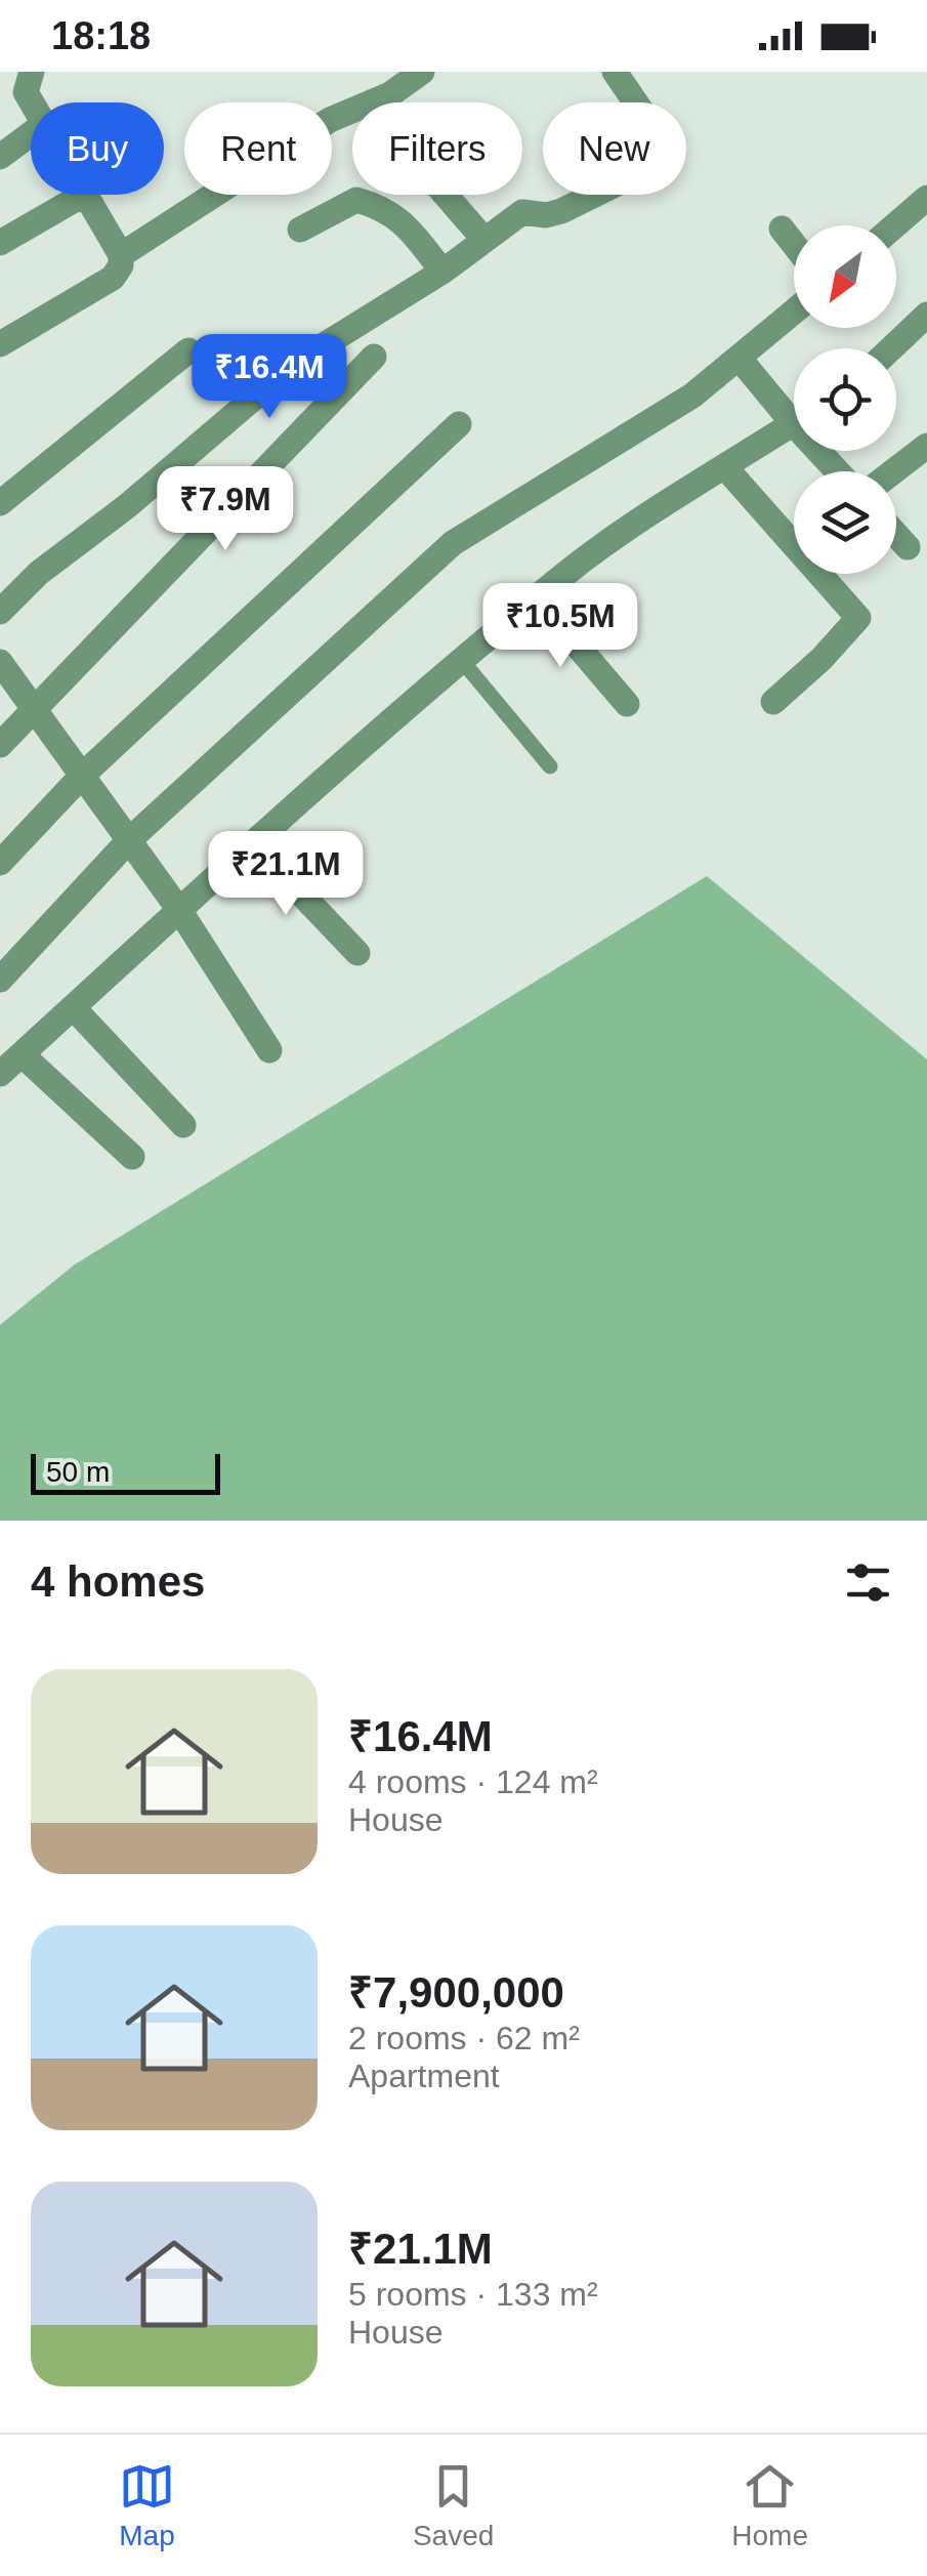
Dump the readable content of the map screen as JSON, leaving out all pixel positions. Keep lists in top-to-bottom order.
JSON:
{
  "scale_bar": "50 m",
  "north": "bottom left",
  "page": {
    "status": "18:18",
    "chip": [
      "Buy",
      "Rent",
      "Filters",
      "New"
    ],
    "price": [
      "₹16.4M",
      "₹7.9M",
      "₹10.5M",
      "₹21.1M"
    ],
    "scale": "50 m",
    "heading": "4 homes",
    "list": [
      {
        "name": "₹16.4M",
        "note": "4 rooms · 124 m² · House"
      },
      {
        "name": "₹7,900,000",
        "note": "2 rooms · 62 m² · Apartment"
      },
      {
        "name": "₹21.1M",
        "note": "5 rooms · 133 m² · House"
      }
    ],
    "tabs": ["Map", "Saved", "Home"]
  }
}
